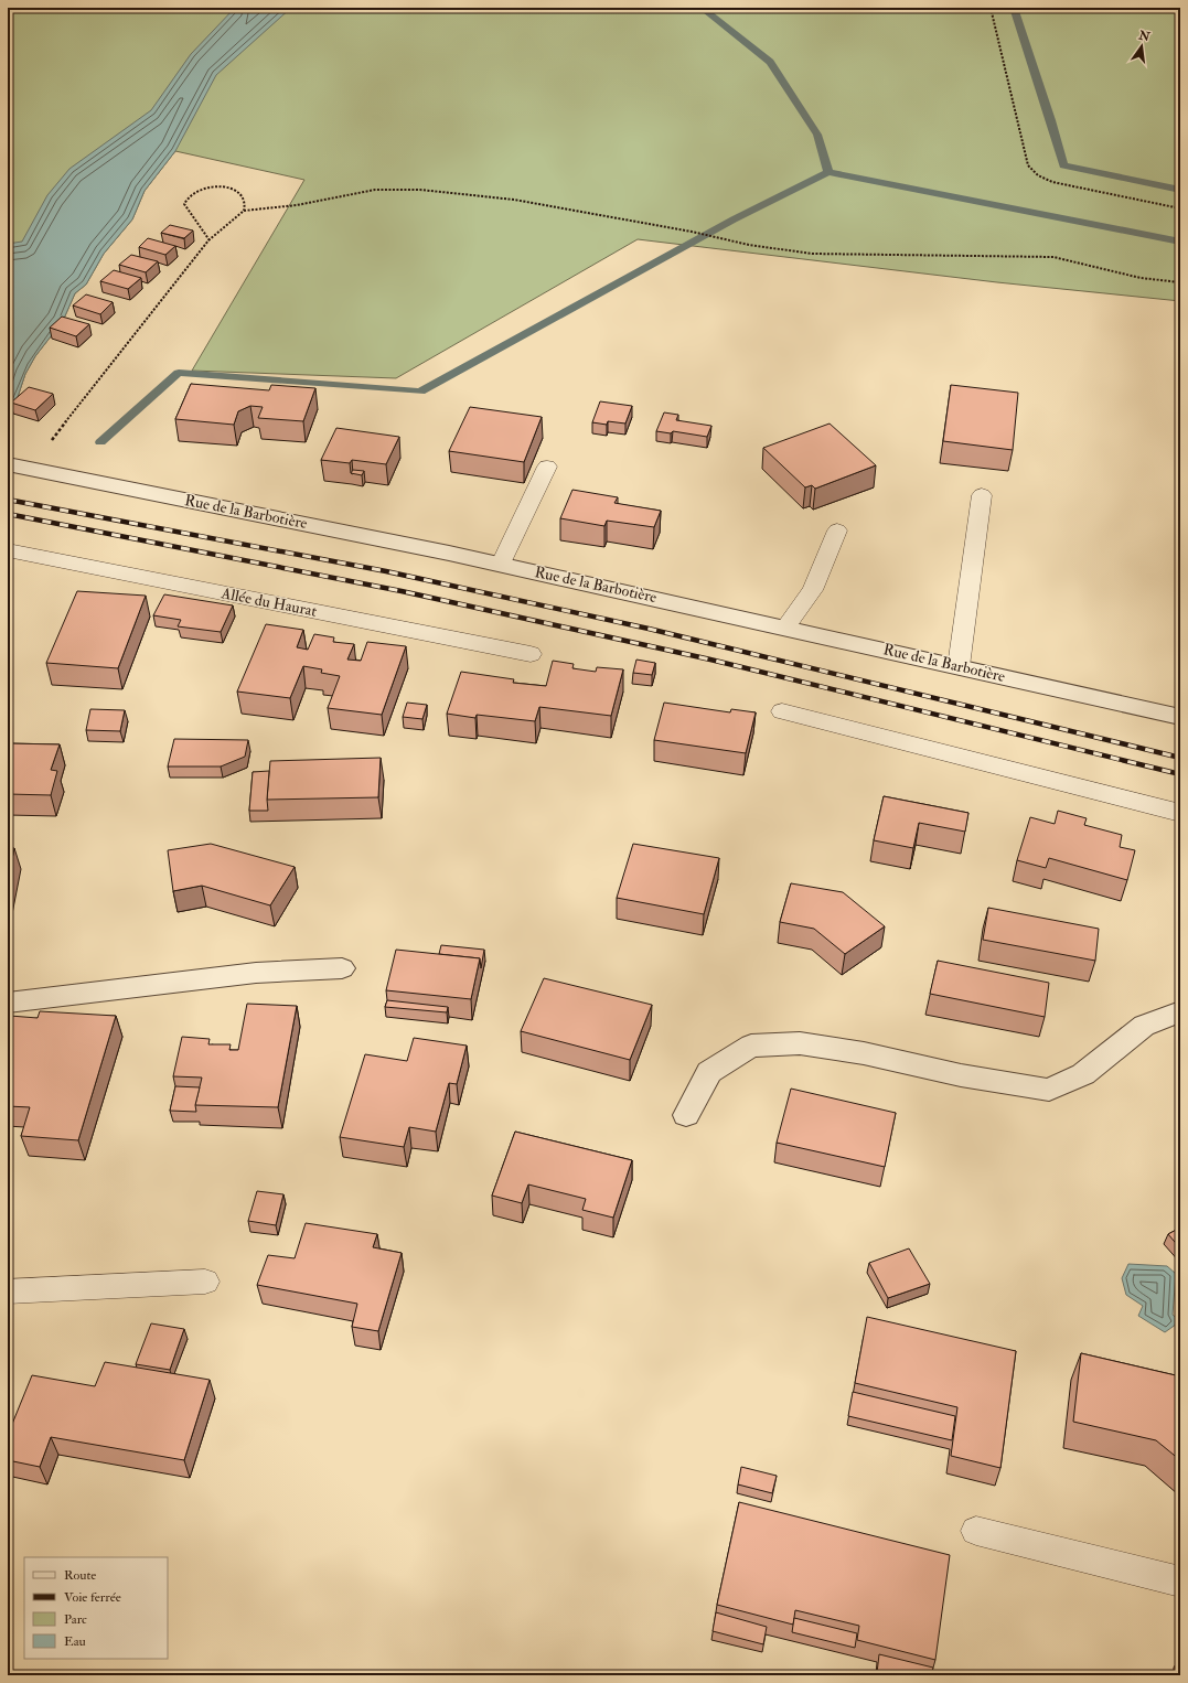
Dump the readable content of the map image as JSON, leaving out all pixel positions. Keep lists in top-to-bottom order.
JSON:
{
  "streets": {
    "street": ["Rue de la Barbotière"],
    "lane": ["Allée du Haurat"]
  },
  "legend": [
    "Route",
    "Voie ferrée",
    "Parc",
    "Eau"
  ],
  "north": "top"
}
